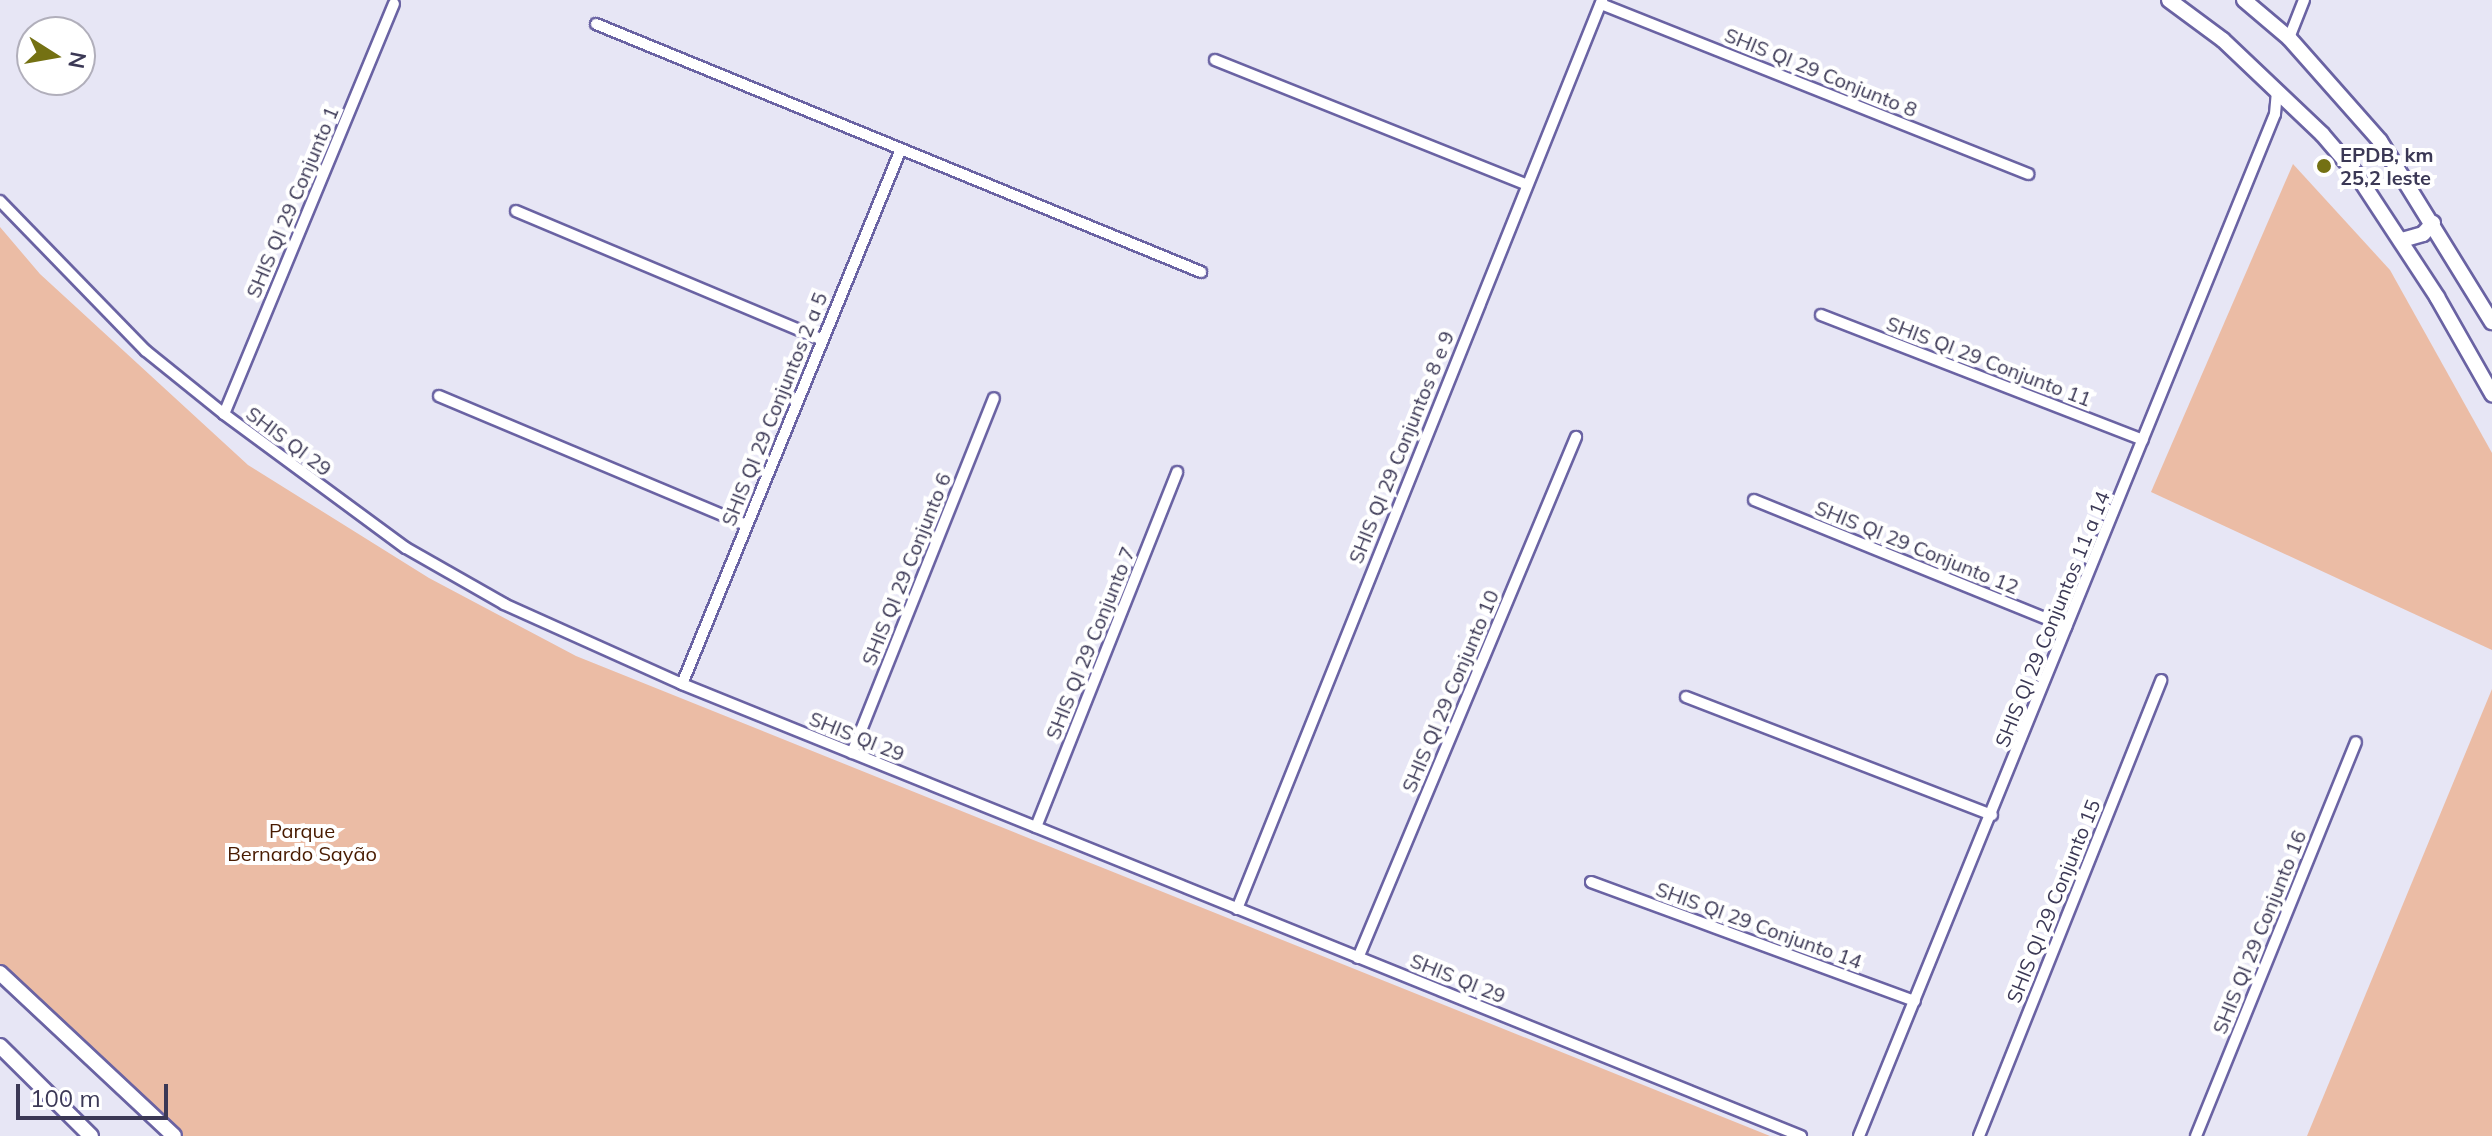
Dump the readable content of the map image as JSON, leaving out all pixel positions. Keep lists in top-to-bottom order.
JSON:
{
  "streets": {
    "street": [
      "SHIS QI 29 Conjunto 8",
      "SHIS QI 29 Conjunto 1",
      "SHIS QI 29 Conjunto 11",
      "SHIS QI 29 Conjuntos 2 a 5",
      "SHIS QI 29",
      "SHIS QI 29 Conjuntos 8 e 9",
      "SHIS QI 29 Conjunto 12",
      "SHIS QI 29 Conjunto 6",
      "SHIS QI 29 Conjuntos 11 a 14",
      "SHIS QI 29 Conjunto 7",
      "SHIS QI 29 Conjunto 10",
      "SHIS QI 29 Conjunto 15",
      "SHIS QI 29 Conjunto 14",
      "SHIS QI 29 Conjunto 16"
    ]
  },
  "crossings": [
    ["SHIS QI 29 Conjunto 8", "SHIS QI 29 Conjuntos 8 e 9"],
    ["SHIS QI 29 Conjunto 1", "SHIS QI 29"],
    ["SHIS QI 29 Conjunto 11", "SHIS QI 29 Conjuntos 11 a 14"],
    ["SHIS QI 29 Conjuntos 2 a 5", "SHIS QI 29"],
    ["SHIS QI 29", "SHIS QI 29 Conjuntos 8 e 9"],
    ["SHIS QI 29", "SHIS QI 29 Conjunto 6"],
    ["SHIS QI 29", "SHIS QI 29 Conjunto 7"],
    ["SHIS QI 29", "SHIS QI 29 Conjunto 10"],
    ["SHIS QI 29 Conjunto 12", "SHIS QI 29 Conjuntos 11 a 14"],
    ["SHIS QI 29 Conjuntos 11 a 14", "SHIS QI 29 Conjunto 14"]
  ],
  "parks": ["Parque Bernardo Sayão"],
  "places": ["EPDB, km 25,2 leste"],
  "scale_bar": "100 m",
  "north": "right"
}
